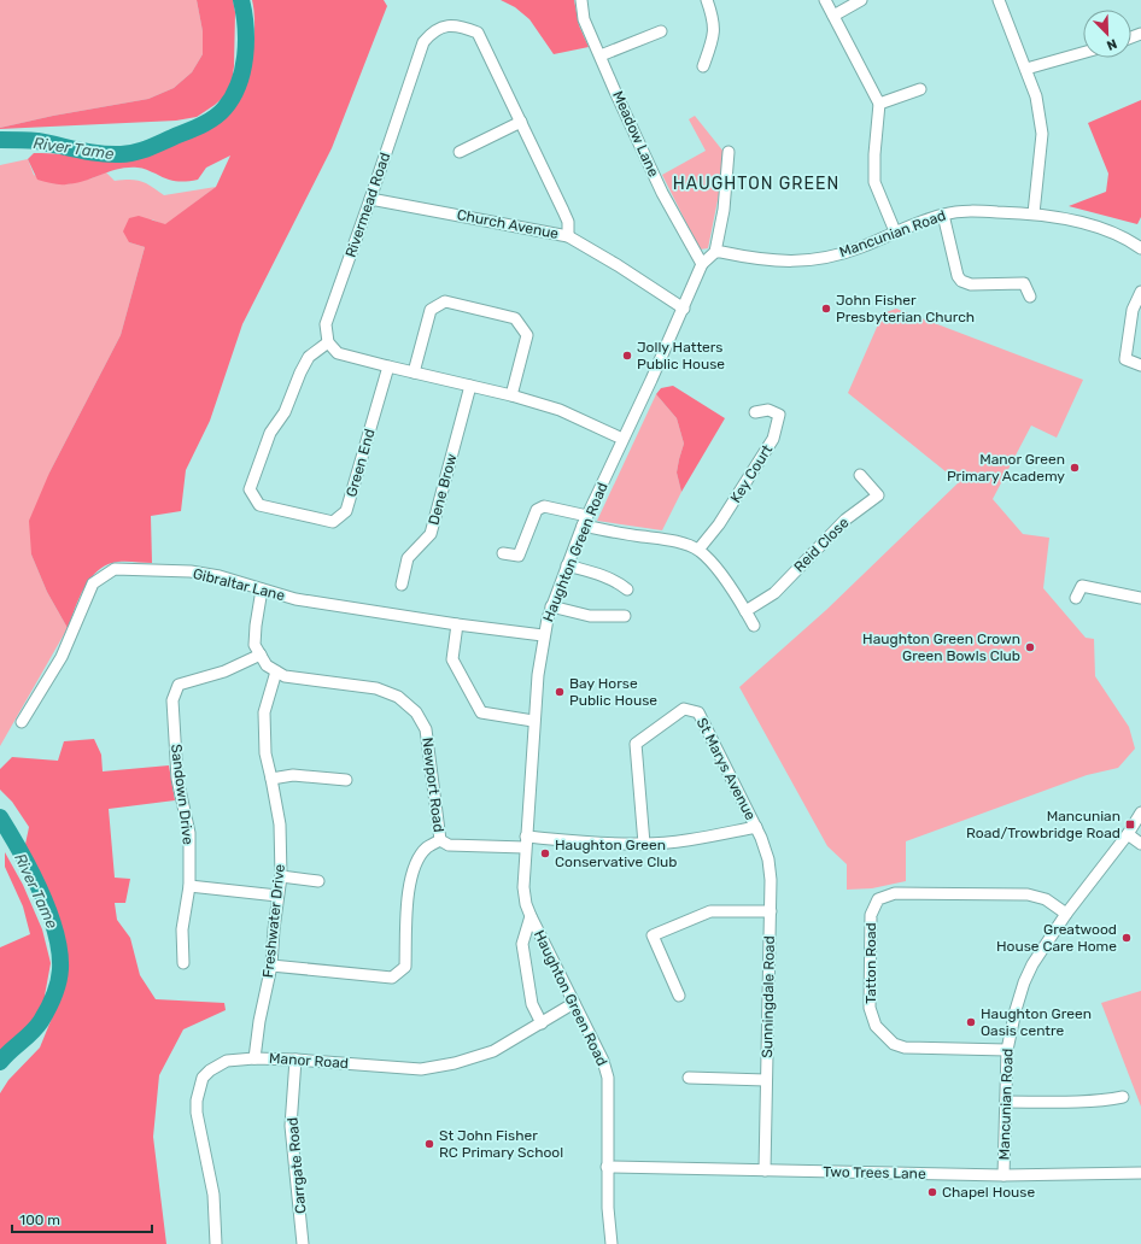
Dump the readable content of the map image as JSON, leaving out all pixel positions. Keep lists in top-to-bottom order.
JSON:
{
  "streets": {
    "street": [
      "Meadow Lane",
      "Rivermead Road",
      "Church Avenue",
      "Mancunian Road",
      "Green End",
      "Key Court",
      "Dene Brow",
      "Reid Close",
      "Haughton Green Road",
      "Gibraltar Lane",
      "St Marys Avenue",
      "Newport Road",
      "Sandown Drive",
      "Freshwater Drive",
      "Tatton Road",
      "Sunningdale Road",
      "Manor Road",
      "Carrgate Road",
      "Two Trees Lane"
    ]
  },
  "crossings": [
    ["Meadow Lane", "Haughton Green Road"],
    ["Rivermead Road", "Church Avenue"],
    ["Rivermead Road", "Green End"],
    ["Church Avenue", "Haughton Green Road"],
    ["Mancunian Road", "Tatton Road"],
    ["Mancunian Road", "Two Trees Lane"],
    ["Haughton Green Road", "Gibraltar Lane"],
    ["Haughton Green Road", "Newport Road"],
    ["Haughton Green Road", "Manor Road"],
    ["Haughton Green Road", "Two Trees Lane"],
    ["St Marys Avenue", "Newport Road"],
    ["St Marys Avenue", "Sunningdale Road"],
    ["Newport Road", "Freshwater Drive"],
    ["Newport Road", "Sunningdale Road"],
    ["Freshwater Drive", "Manor Road"],
    ["Sunningdale Road", "Two Trees Lane"],
    ["Manor Road", "Carrgate Road"]
  ],
  "districts": ["HAUGHTON GREEN"],
  "water": ["River Tame"],
  "places": {
    "other": [
      "John Fisher Presbyterian Church",
      "Jolly Hatters Public House",
      "Manor Green Primary Academy",
      "Haughton Green Crown Green Bowls Club",
      "Bay Horse Public House",
      "Haughton Green Conservative Club",
      "Greatwood House Care Home",
      "Haughton Green Oasis centre",
      "St John Fisher RC Primary School",
      "Chapel House"
    ],
    "transit": ["Mancunian Road/Trowbridge Road"]
  },
  "scale_bar": "100 m",
  "north": "bottom right"
}
